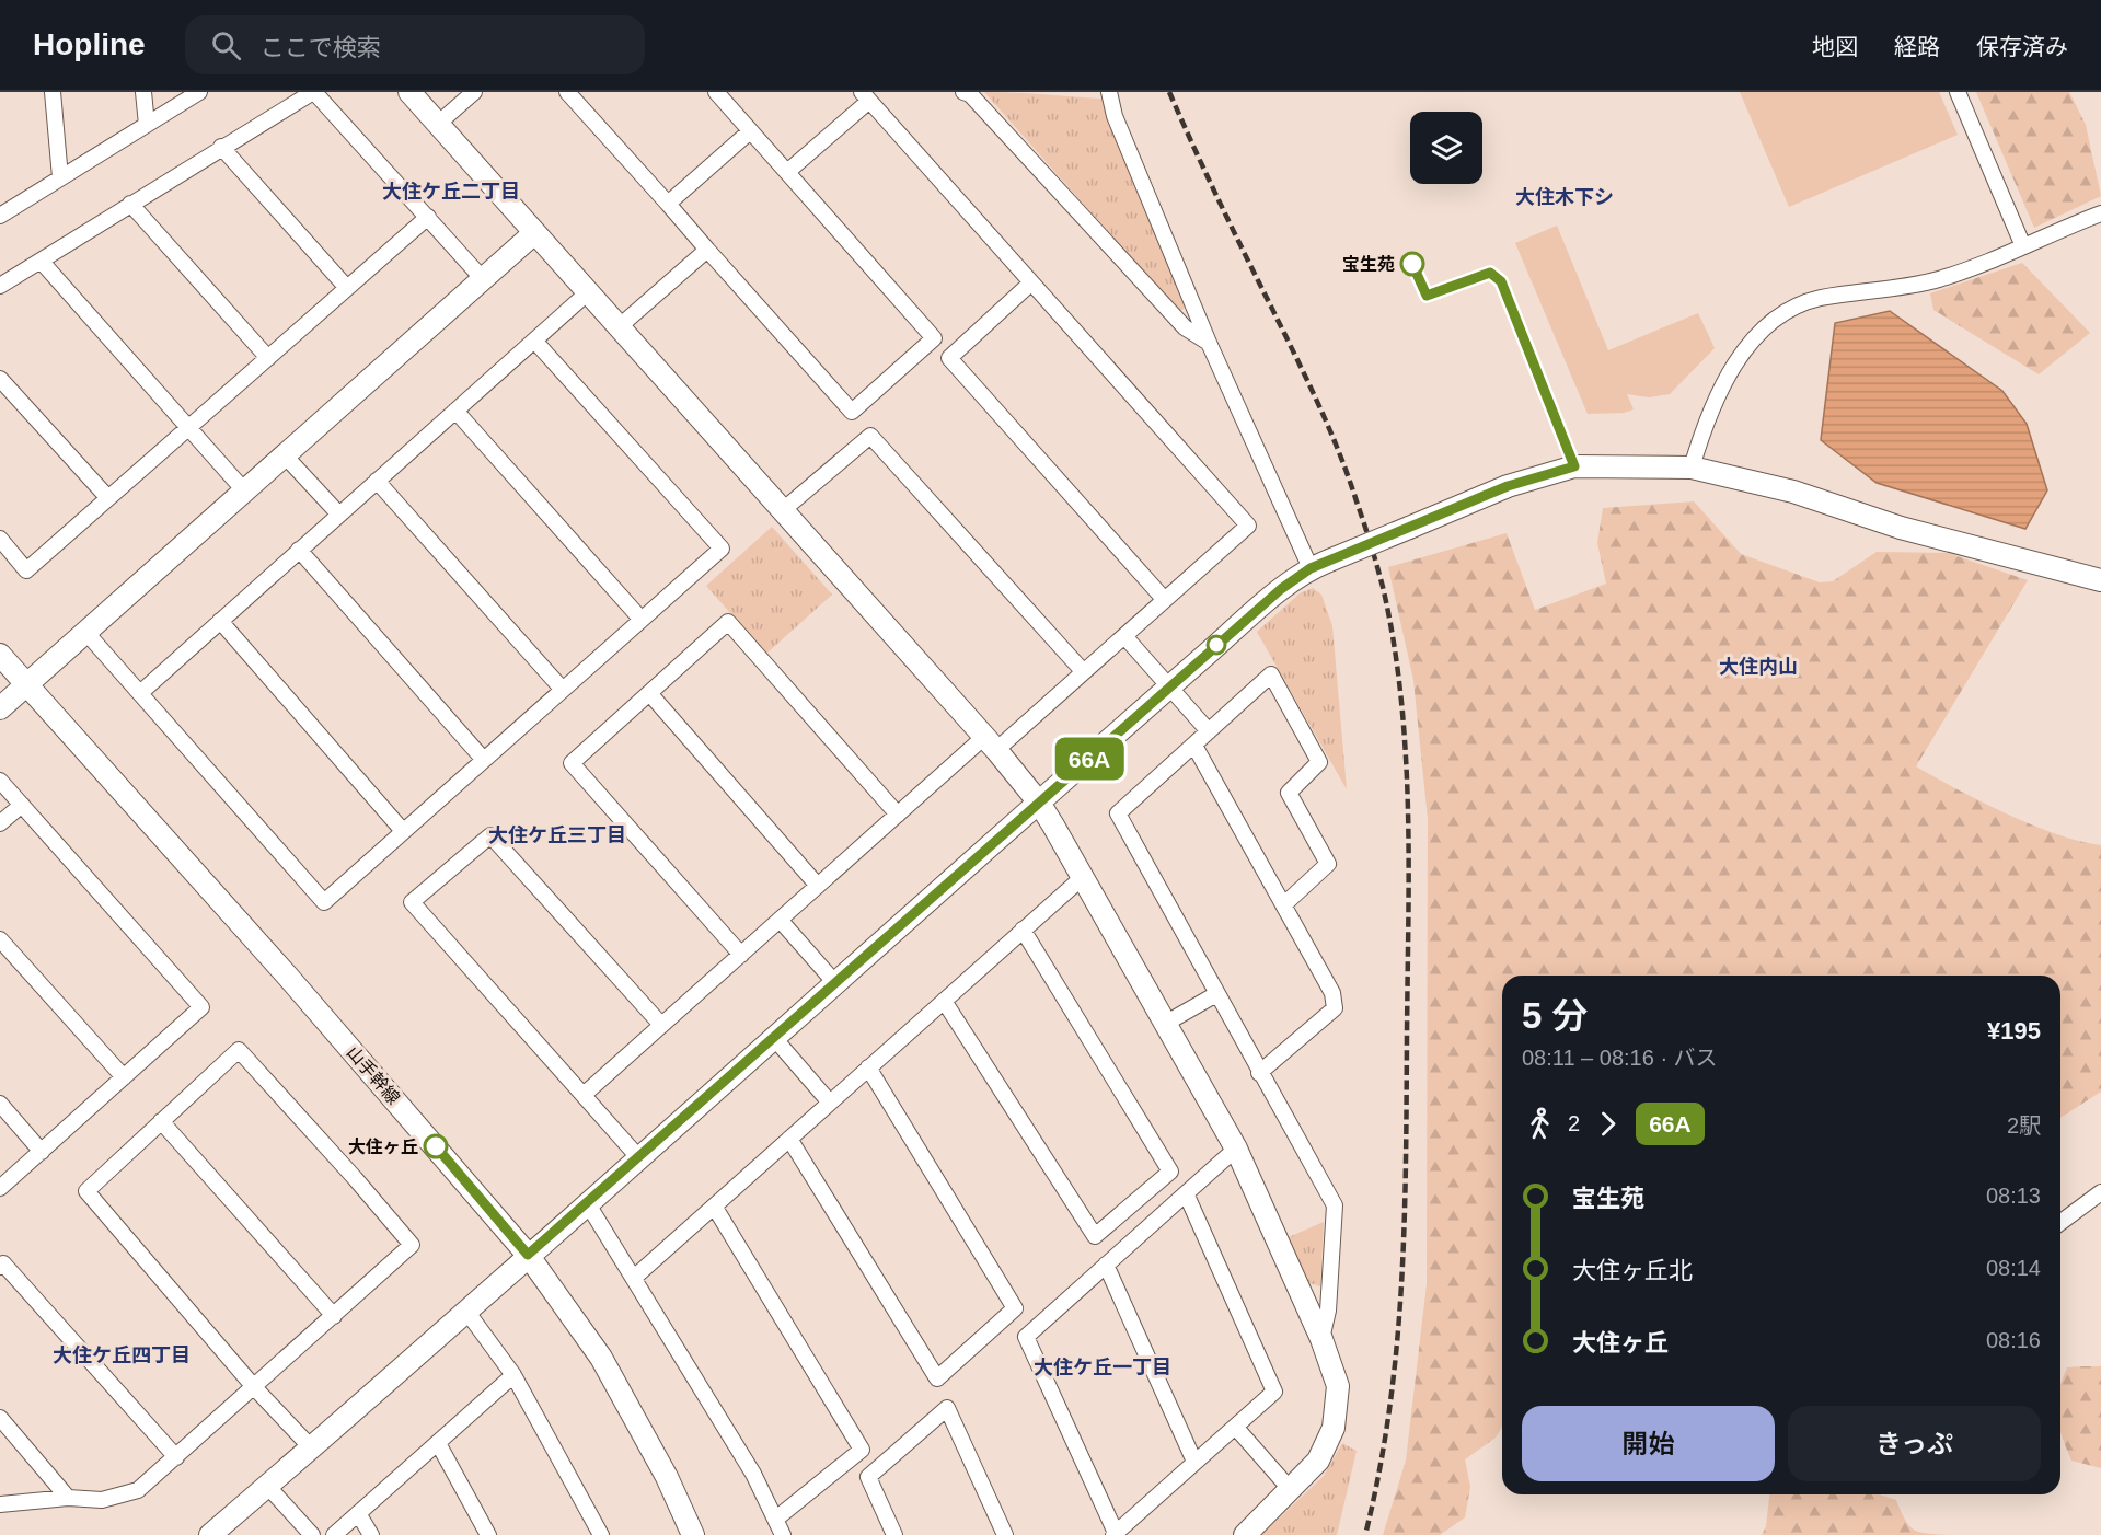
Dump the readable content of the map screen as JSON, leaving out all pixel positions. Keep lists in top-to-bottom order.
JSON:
{
  "streets": {
    "street": ["山手幹線"]
  },
  "districts": [
    "大住ケ丘二丁目",
    "大住木下シ",
    "大住内山",
    "大住ケ丘三丁目",
    "大住ケ丘四丁目",
    "大住ケ丘一丁目"
  ],
  "places": ["宝生苑", "大住ヶ丘"],
  "lines": ["bus line 66A"],
  "page": {
    "header": "Hopline",
    "search": "ここで検索",
    "nav": ["地図", "経路", "保存済み"],
    "on_map": "66A",
    "heading": ["5 分", "08:11 – 08:16 · バス", "¥195"],
    "legs": ["2", "66A", "2駅"],
    "list": [
      {
        "name": "宝生苑",
        "value": "08:13"
      },
      {
        "name": "大住ヶ丘北",
        "value": "08:14"
      },
      {
        "name": "大住ヶ丘",
        "value": "08:16"
      }
    ],
    "buttons": ["開始", "きっぷ"]
  }
}
